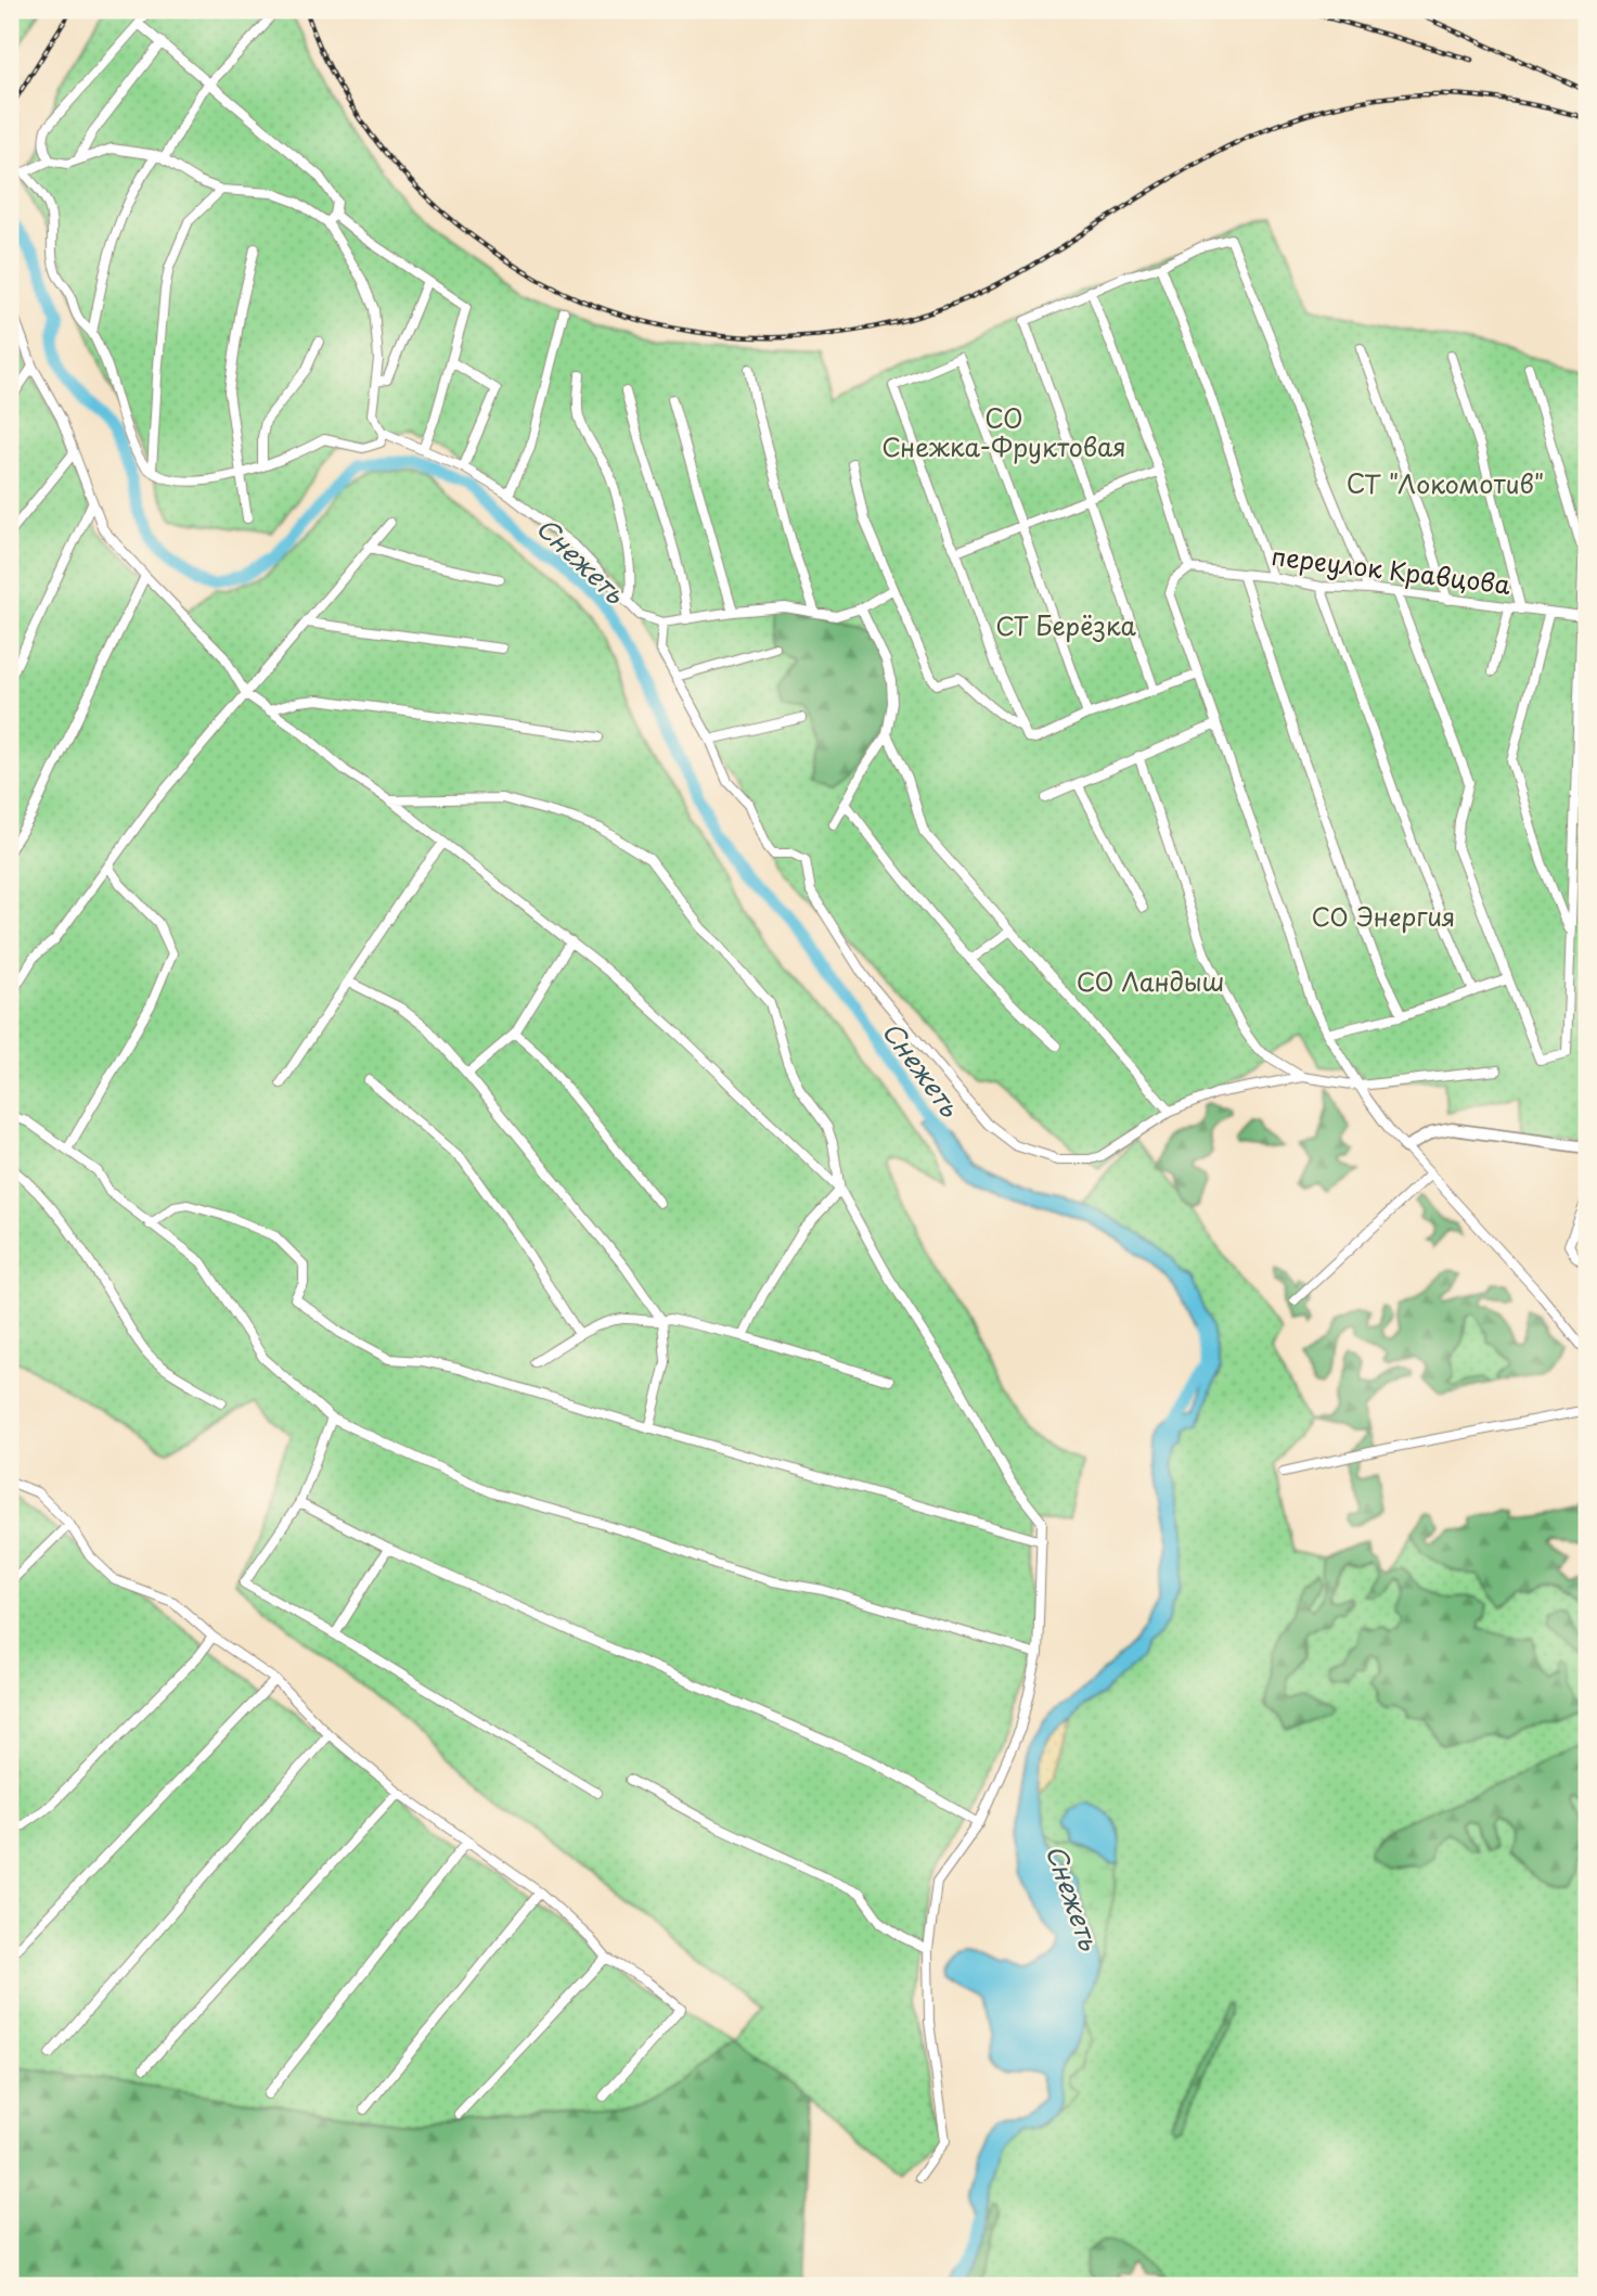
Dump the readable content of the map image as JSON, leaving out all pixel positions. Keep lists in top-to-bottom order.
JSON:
{
  "streets": {
    "street": ["переулок Кравцова"]
  },
  "water": ["Снежеть"],
  "parks": [
    "СО Снежка-Фруктовая",
    "СТ \"Локомотив\"",
    "СТ Берёзка",
    "СО Энергия",
    "СО Ландыш"
  ]
}
